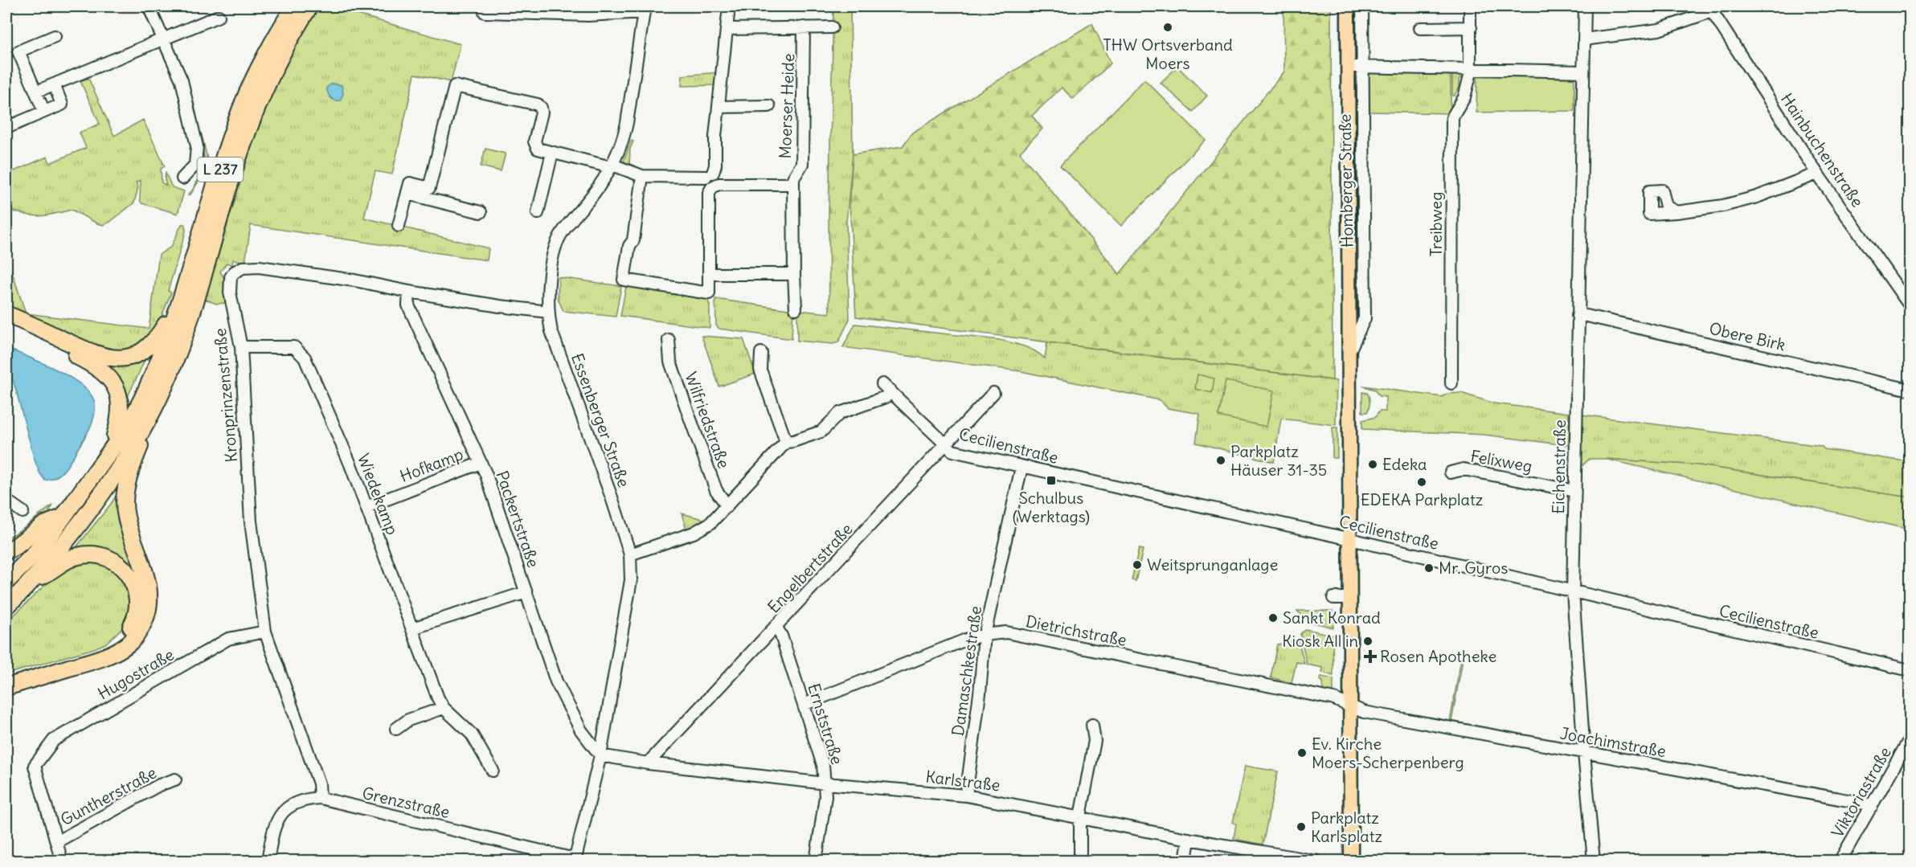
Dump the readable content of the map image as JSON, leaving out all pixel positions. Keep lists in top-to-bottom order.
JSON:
{
  "streets": {
    "highway": ["L 237"],
    "main road": ["Homberger Straße"],
    "street": [
      "Moerser Heide",
      "Hainbuchenstraße",
      "Treibweg",
      "Obere Birk",
      "Kronprinzenstraße",
      "Essenberger Straße",
      "Wilfriedstraße",
      "Cecilienstraße",
      "Felixweg",
      "Hofkamp",
      "Eichenstraße",
      "Wiedekamp",
      "Packertstraße",
      "Engelbertstraße",
      "Dietrichstraße",
      "Damaschkestraße",
      "Hugostraße",
      "Ernststraße",
      "Joachimstraße",
      "Karlstraße",
      "Viktoriastraße",
      "Guntherstraße",
      "Grenzstraße"
    ]
  },
  "crossings": [
    ["Hainbuchenstraße", "Eichenstraße"],
    ["Homberger Straße", "Cecilienstraße"],
    ["Homberger Straße", "Dietrichstraße"],
    ["Homberger Straße", "Joachimstraße"],
    ["Obere Birk", "Eichenstraße"],
    ["Kronprinzenstraße", "Essenberger Straße"],
    ["Kronprinzenstraße", "Wiedekamp"],
    ["Kronprinzenstraße", "Packertstraße"],
    ["Kronprinzenstraße", "Hugostraße"],
    ["Kronprinzenstraße", "Grenzstraße"],
    ["Essenberger Straße", "Packertstraße"],
    ["Essenberger Straße", "Karlstraße"],
    ["Essenberger Straße", "Grenzstraße"],
    ["Cecilienstraße", "Eichenstraße"],
    ["Cecilienstraße", "Engelbertstraße"],
    ["Cecilienstraße", "Damaschkestraße"],
    ["Felixweg", "Eichenstraße"],
    ["Hofkamp", "Wiedekamp"],
    ["Hofkamp", "Packertstraße"],
    ["Eichenstraße", "Joachimstraße"],
    ["Packertstraße", "Karlstraße"],
    ["Engelbertstraße", "Ernststraße"],
    ["Engelbertstraße", "Karlstraße"],
    ["Dietrichstraße", "Damaschkestraße"],
    ["Dietrichstraße", "Ernststraße"],
    ["Dietrichstraße", "Joachimstraße"],
    ["Damaschkestraße", "Karlstraße"],
    ["Hugostraße", "Guntherstraße"],
    ["Ernststraße", "Karlstraße"],
    ["Joachimstraße", "Viktoriastraße"]
  ],
  "places": {
    "other": [
      "THW Ortsverband Moers",
      "Parkplatz Häuser 31-35",
      "Edeka",
      "EDEKA Parkplatz",
      "Weitsprunganlage",
      "Mr. Gyros",
      "Sankt Konrad",
      "Kiosk All in",
      "Ev. Kirche Moers-Scherpenberg",
      "Parkplatz Karlsplatz"
    ],
    "transit": ["Schulbus (Werktags)"],
    "health": ["Rosen Apotheke"]
  }
}
